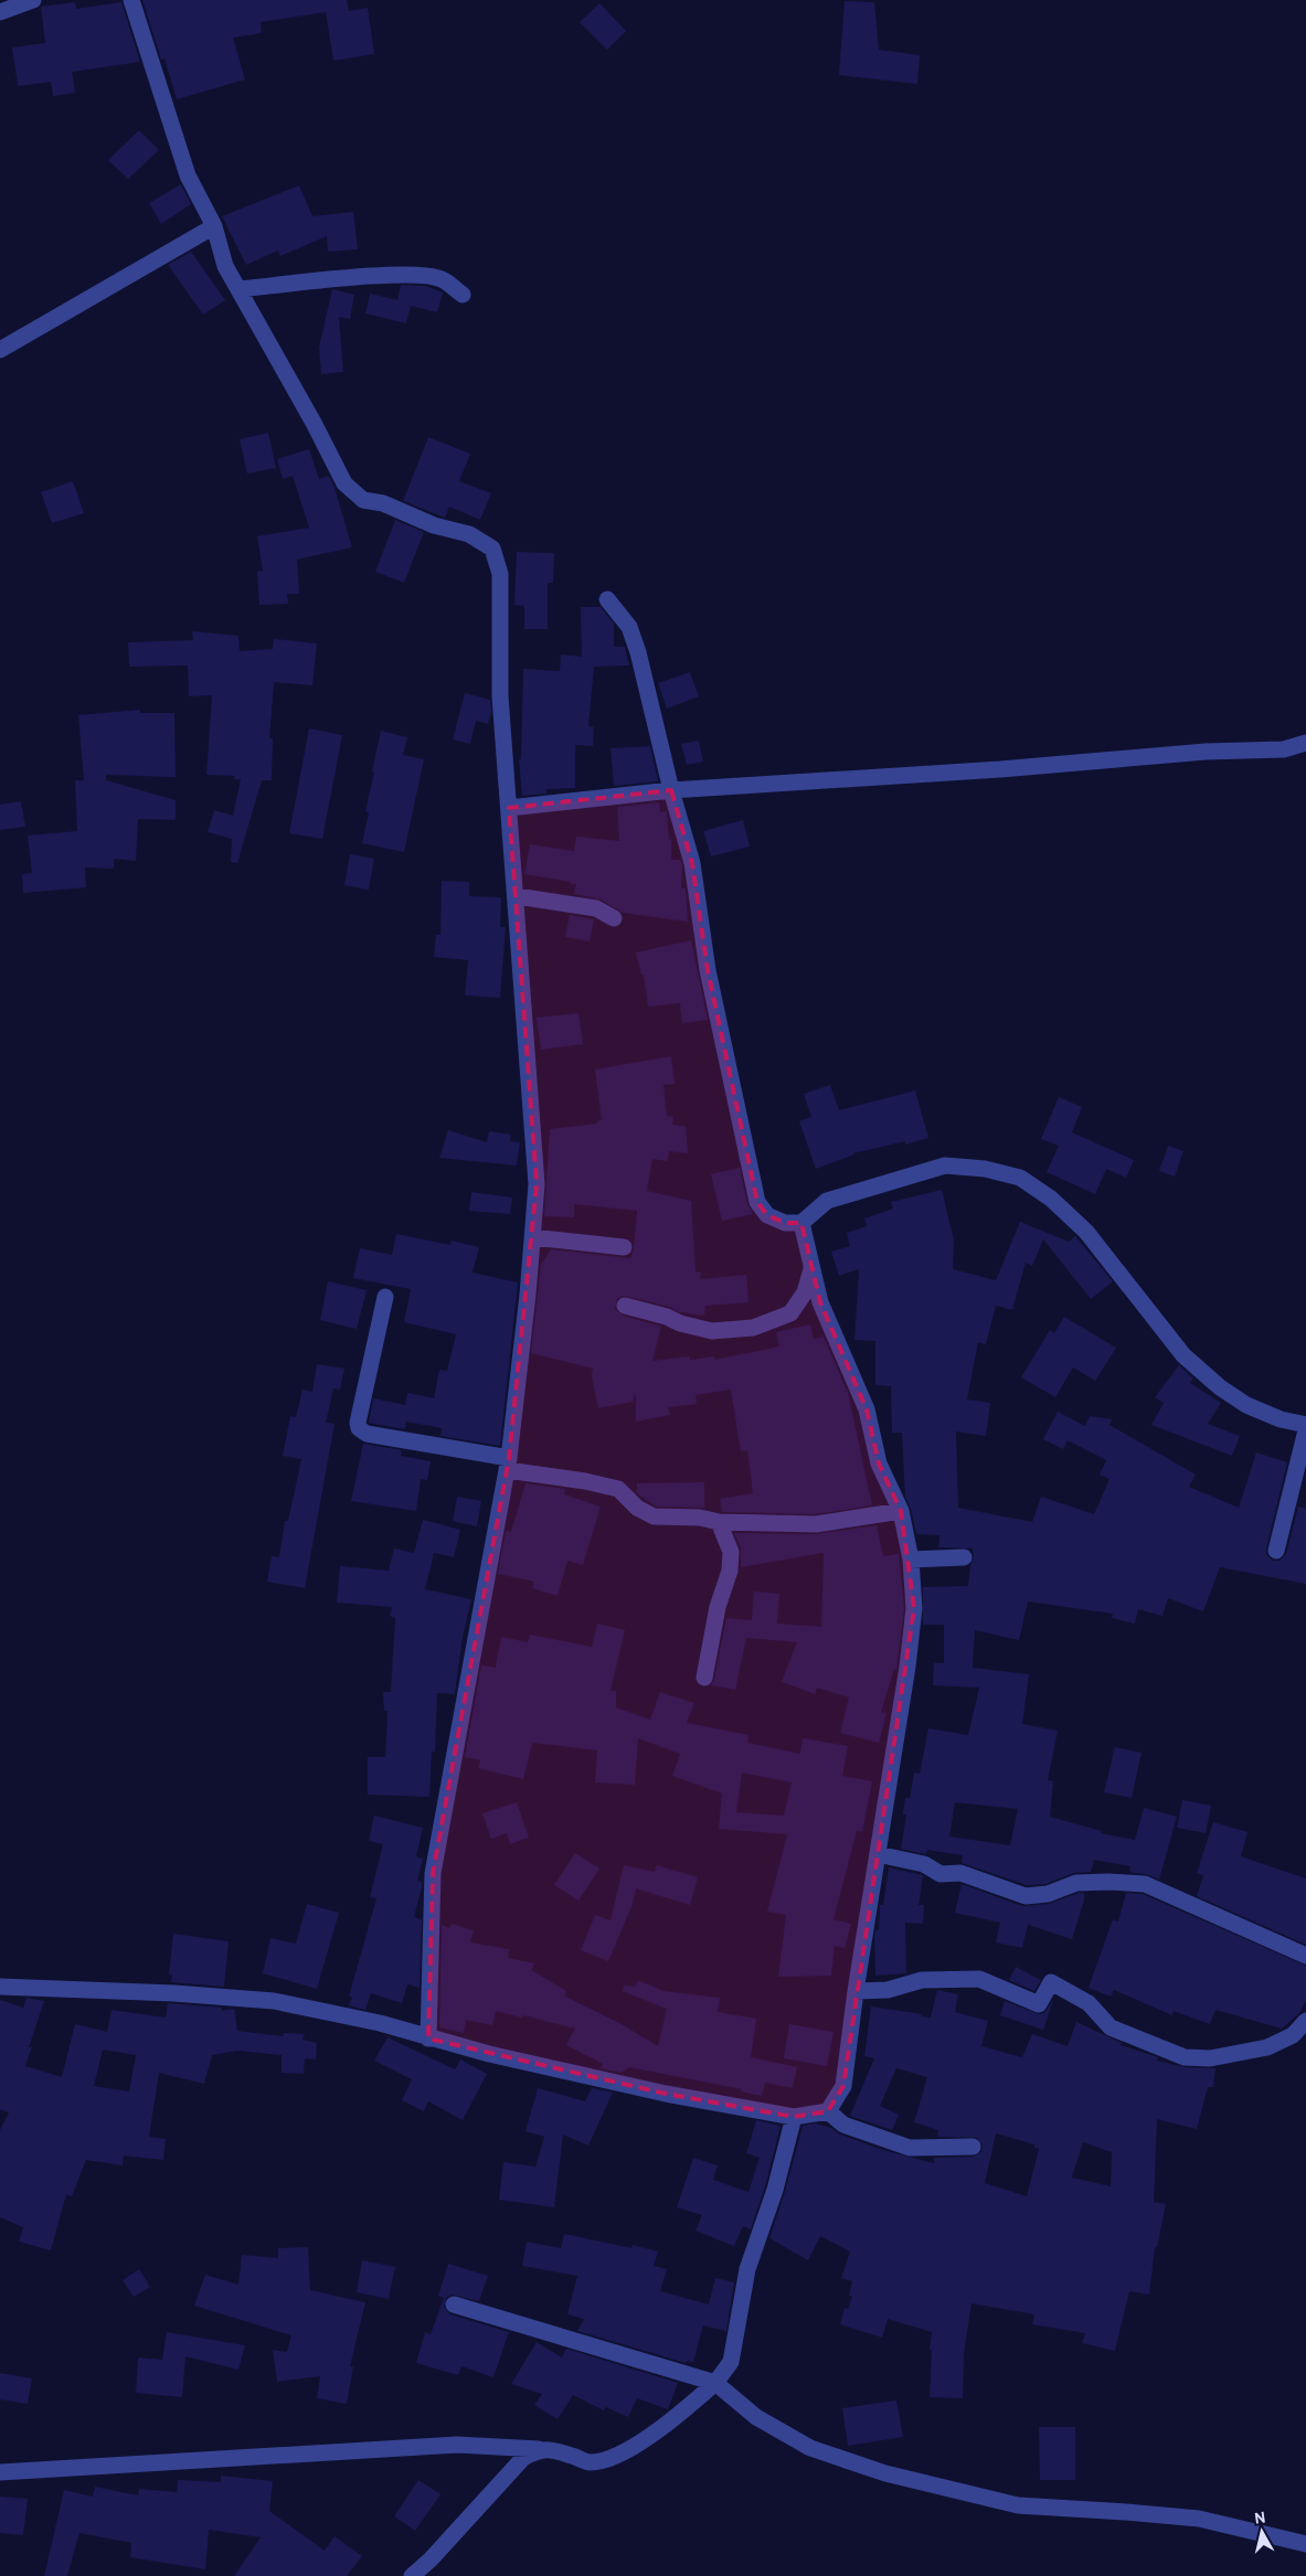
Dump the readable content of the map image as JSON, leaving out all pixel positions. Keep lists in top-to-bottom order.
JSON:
{
  "north": "top"
}
